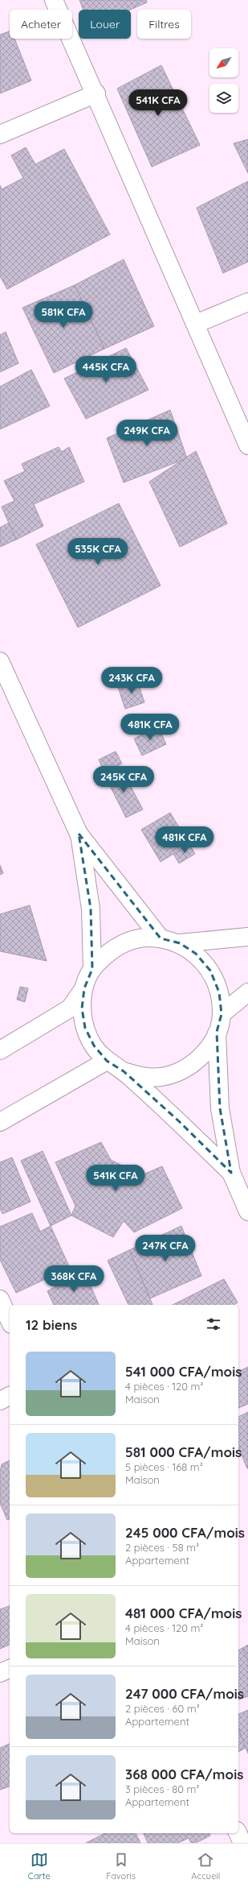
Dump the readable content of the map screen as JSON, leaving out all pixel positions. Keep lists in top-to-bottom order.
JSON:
{
  "north": "bottom left",
  "page": {
    "chip": ["Acheter", "Louer", "Filtres"],
    "price": [
      "541K CFA",
      "581K CFA",
      "445K CFA",
      "249K CFA",
      "535K CFA",
      "243K CFA",
      "481K CFA",
      "245K CFA",
      "481K CFA",
      "541K CFA",
      "247K CFA",
      "368K CFA"
    ],
    "heading": "12 biens",
    "list": [
      {
        "name": "541 000 CFA/mois",
        "note": "4 pièces · 120 m² · Maison"
      },
      {
        "name": "581 000 CFA/mois",
        "note": "5 pièces · 168 m² · Maison"
      },
      {
        "name": "245 000 CFA/mois",
        "note": "2 pièces · 58 m² · Appartement"
      },
      {
        "name": "481 000 CFA/mois",
        "note": "4 pièces · 120 m² · Maison"
      },
      {
        "name": "247 000 CFA/mois",
        "note": "2 pièces · 60 m² · Appartement"
      },
      {
        "name": "368 000 CFA/mois",
        "note": "3 pièces · 80 m² · Appartement"
      }
    ],
    "tabs": ["Carte", "Favoris", "Accueil"]
  }
}
